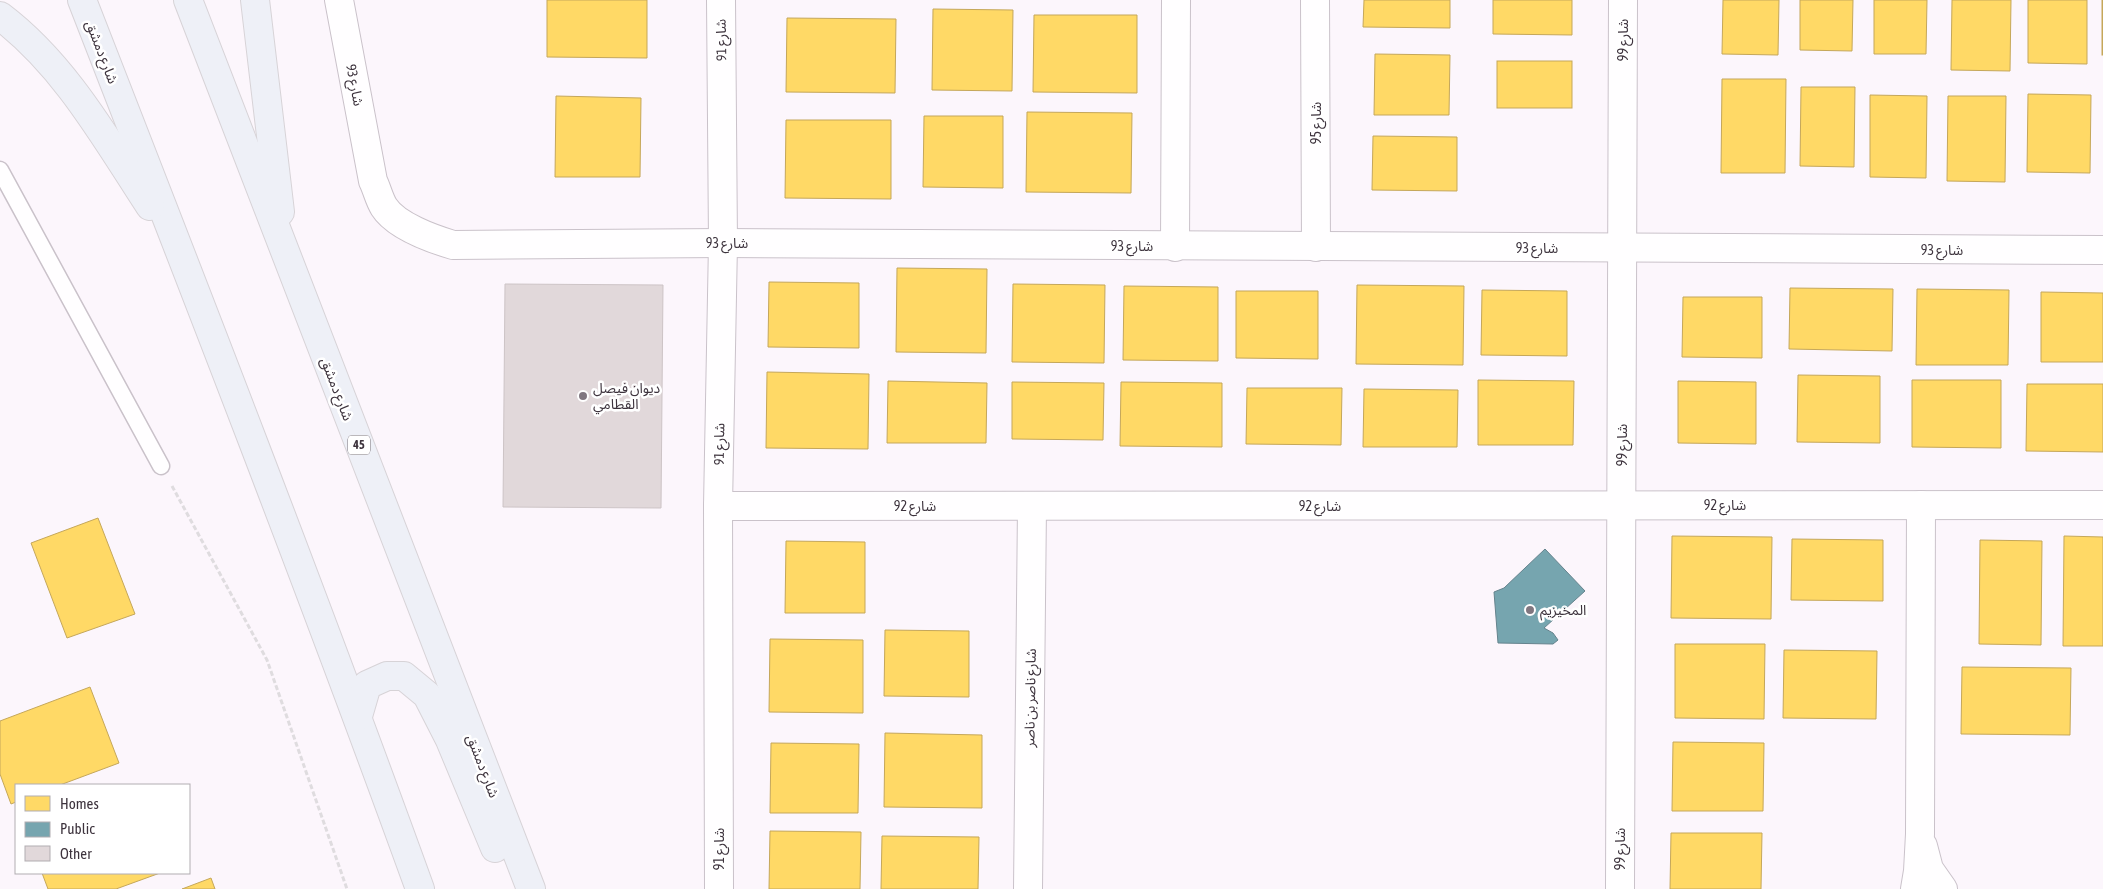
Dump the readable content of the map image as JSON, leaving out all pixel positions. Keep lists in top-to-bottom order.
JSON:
{
  "streets": {
    "main road": ["شارع دمشق", "45"],
    "street": [
      "شارع 91",
      "شارع 99",
      "شارع 93",
      "شارع 95",
      "شارع 92",
      "شارع ناصر بن ناصر"
    ]
  },
  "crossings": [
    ["شارع 91", "شارع 93"],
    ["شارع 91", "شارع 92"],
    ["شارع 99", "شارع 93"],
    ["شارع 99", "شارع 92"],
    ["شارع 93", "شارع 95"],
    ["شارع 92", "شارع ناصر بن ناصر"]
  ],
  "places": ["ديوان فيصل القطامي", "المخيزيم"],
  "legend": ["Homes", "Public", "Other"]
}
